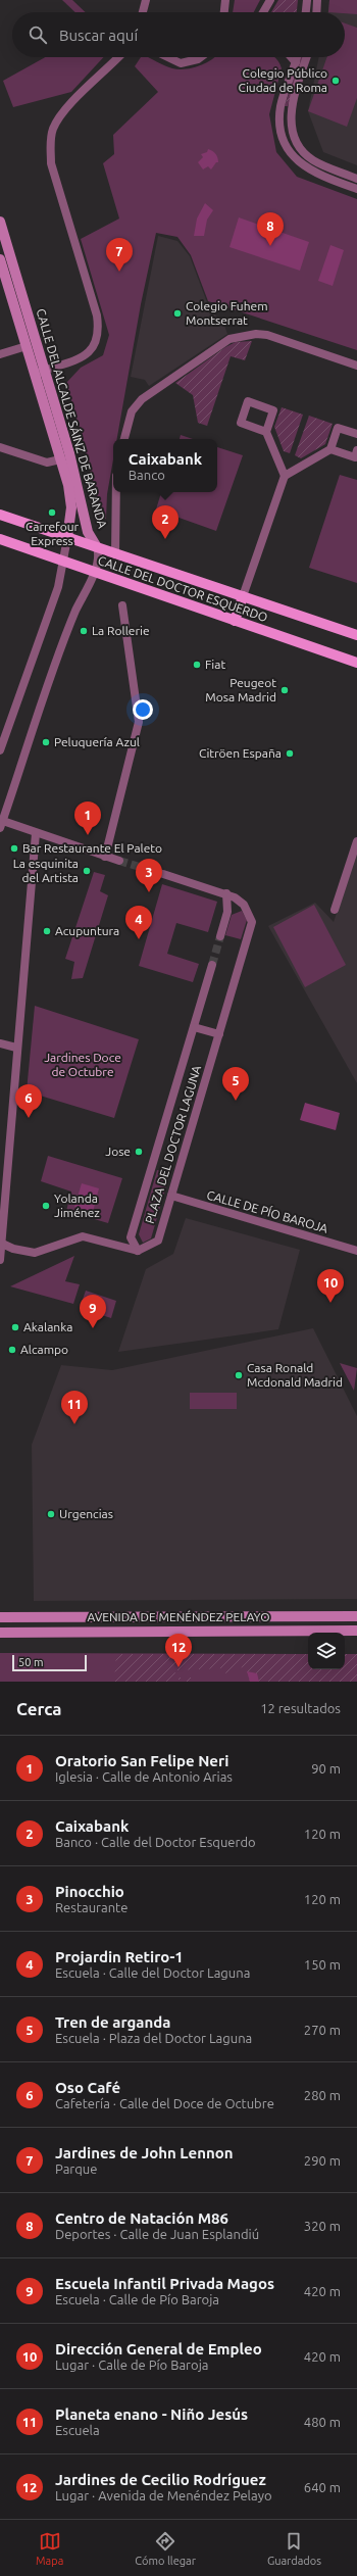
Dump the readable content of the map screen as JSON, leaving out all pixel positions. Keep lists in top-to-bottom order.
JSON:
{
  "streets": {
    "main road": ["CALLE DEL ALCALDE SÁINZ DE BARANDA", "CALLE DEL DOCTOR ESQUERDO", "AVENIDA DE MENÉNDEZ PELAYO"],
    "street": ["PLAZA DEL DOCTOR LAGUNA", "CALLE DE PÍO BAROJA"]
  },
  "crossings": [
    ["CALLE DEL ALCALDE SÁINZ DE BARANDA", "CALLE DEL DOCTOR ESQUERDO"],
    ["PLAZA DEL DOCTOR LAGUNA", "CALLE DE PÍO BAROJA"]
  ],
  "parks": ["Jardines Doce de Octubre"],
  "places": [
    "Colegio Público Ciudad de Roma",
    "Colegio Fuhem Montserrat",
    "Carrefour Express",
    "La Rollerie",
    "Fiat",
    "Peugeot Mosa Madrid",
    "Peluquería Azul",
    "Citröen España",
    "Bar Restaurante El Paleto",
    "La esquinita del Artista",
    "Acupuntura",
    "Jose",
    "Yolanda Jiménez",
    "Akalanka",
    "Alcampo",
    "Casa Ronald Mcdonald Madrid",
    "Urgencias"
  ],
  "scale_bar": "50 m",
  "page": {
    "search": "Buscar aquí",
    "pins": [
      "8",
      "7",
      "2",
      "1",
      "3",
      "4",
      "5",
      "6",
      "10",
      "9",
      "11",
      "12"
    ],
    "popup": ["Caixabank", "Banco"],
    "scale": "50 m",
    "heading": ["Cerca", "12 resultados"],
    "list": [
      {
        "mark": "1",
        "name": "Oratorio San Felipe Neri",
        "note": "Iglesia · Calle de Antonio Arias",
        "value": "90 m"
      },
      {
        "mark": "2",
        "name": "Caixabank",
        "note": "Banco · Calle del Doctor Esquerdo",
        "value": "120 m"
      },
      {
        "mark": "3",
        "name": "Pinocchio",
        "note": "Restaurante",
        "value": "120 m"
      },
      {
        "mark": "4",
        "name": "Projardin Retiro-1",
        "note": "Escuela · Calle del Doctor Laguna",
        "value": "150 m"
      },
      {
        "mark": "5",
        "name": "Tren de arganda",
        "note": "Escuela · Plaza del Doctor Laguna",
        "value": "270 m"
      },
      {
        "mark": "6",
        "name": "Oso Café",
        "note": "Cafetería · Calle del Doce de Octubre",
        "value": "280 m"
      },
      {
        "mark": "7",
        "name": "Jardines de John Lennon",
        "note": "Parque",
        "value": "290 m"
      },
      {
        "mark": "8",
        "name": "Centro de Natación M86",
        "note": "Deportes · Calle de Juan Esplandiú",
        "value": "320 m"
      },
      {
        "mark": "9",
        "name": "Escuela Infantil Privada Magos",
        "note": "Escuela · Calle de Pío Baroja",
        "value": "420 m"
      },
      {
        "mark": "10",
        "name": "Dirección General de Empleo",
        "note": "Lugar · Calle de Pío Baroja",
        "value": "420 m"
      },
      {
        "mark": "11",
        "name": "Planeta enano - Niño Jesús",
        "note": "Escuela",
        "value": "480 m"
      },
      {
        "mark": "12",
        "name": "Jardines de Cecilio Rodríguez",
        "note": "Lugar · Avenida de Menéndez Pelayo",
        "value": "640 m"
      }
    ],
    "nav": ["Mapa", "Cómo llegar", "Guardados"]
  }
}
